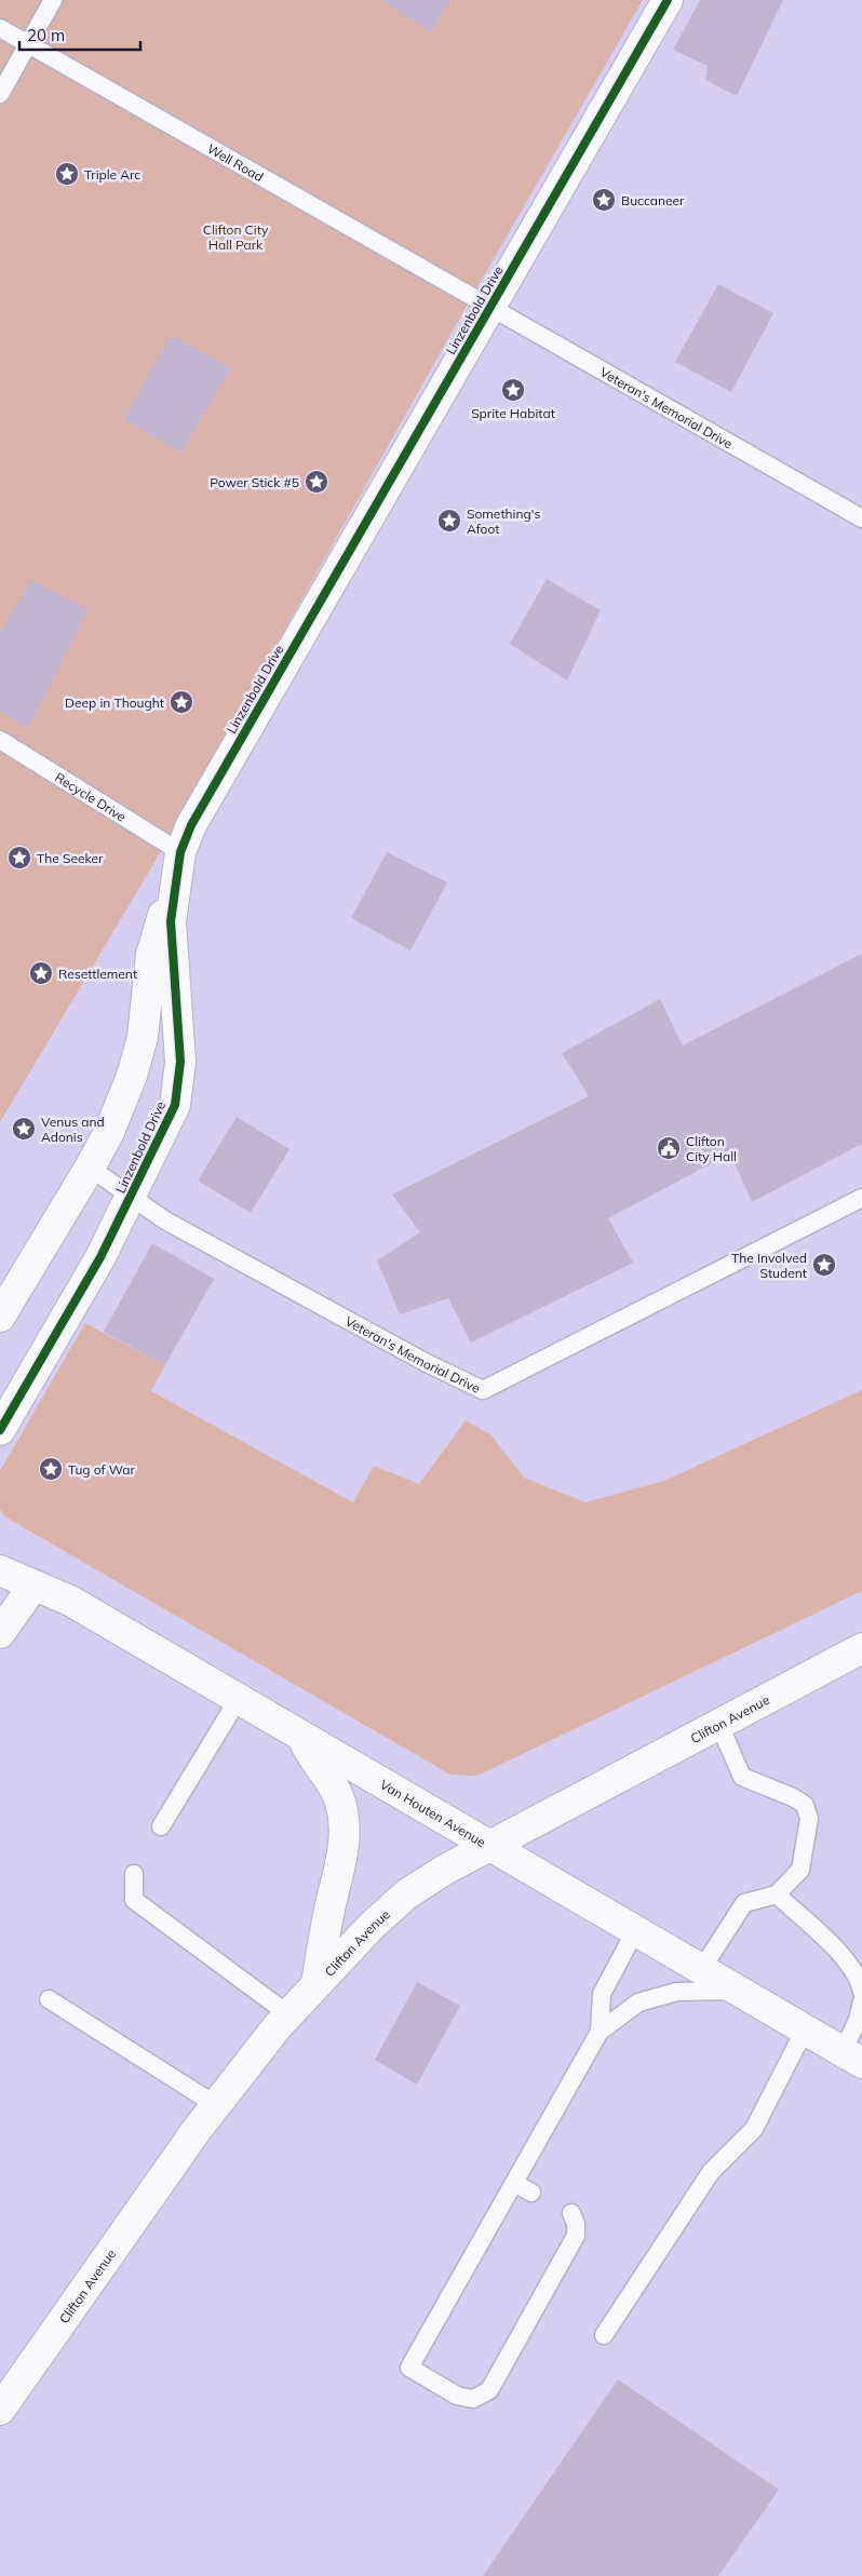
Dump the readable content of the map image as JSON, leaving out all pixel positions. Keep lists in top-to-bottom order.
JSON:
{
  "streets": {
    "main road": ["Linzenbold Drive", "Clifton Avenue", "Van Houten Avenue"],
    "lane": ["Well Road", "Veteran's Memorial Drive", "Recycle Drive"]
  },
  "crossings": [
    ["Well Road", "Linzenbold Drive"],
    ["Well Road", "Veteran's Memorial Drive"],
    ["Linzenbold Drive", "Veteran's Memorial Drive"],
    ["Linzenbold Drive", "Recycle Drive"],
    ["Clifton Avenue", "Van Houten Avenue"]
  ],
  "parks": ["Clifton City Hall Park"],
  "places": {
    "place": [
      "Triple Arc",
      "Buccaneer",
      "Sprite Habitat",
      "Power Stick #5",
      "Something's Afoot",
      "Deep in Thought",
      "The Seeker",
      "Resettlement",
      "Venus and Adonis",
      "The Involved Student",
      "Tug of War"
    ],
    "public building": ["Clifton City Hall"]
  },
  "scale_bar": "20 m"
}
